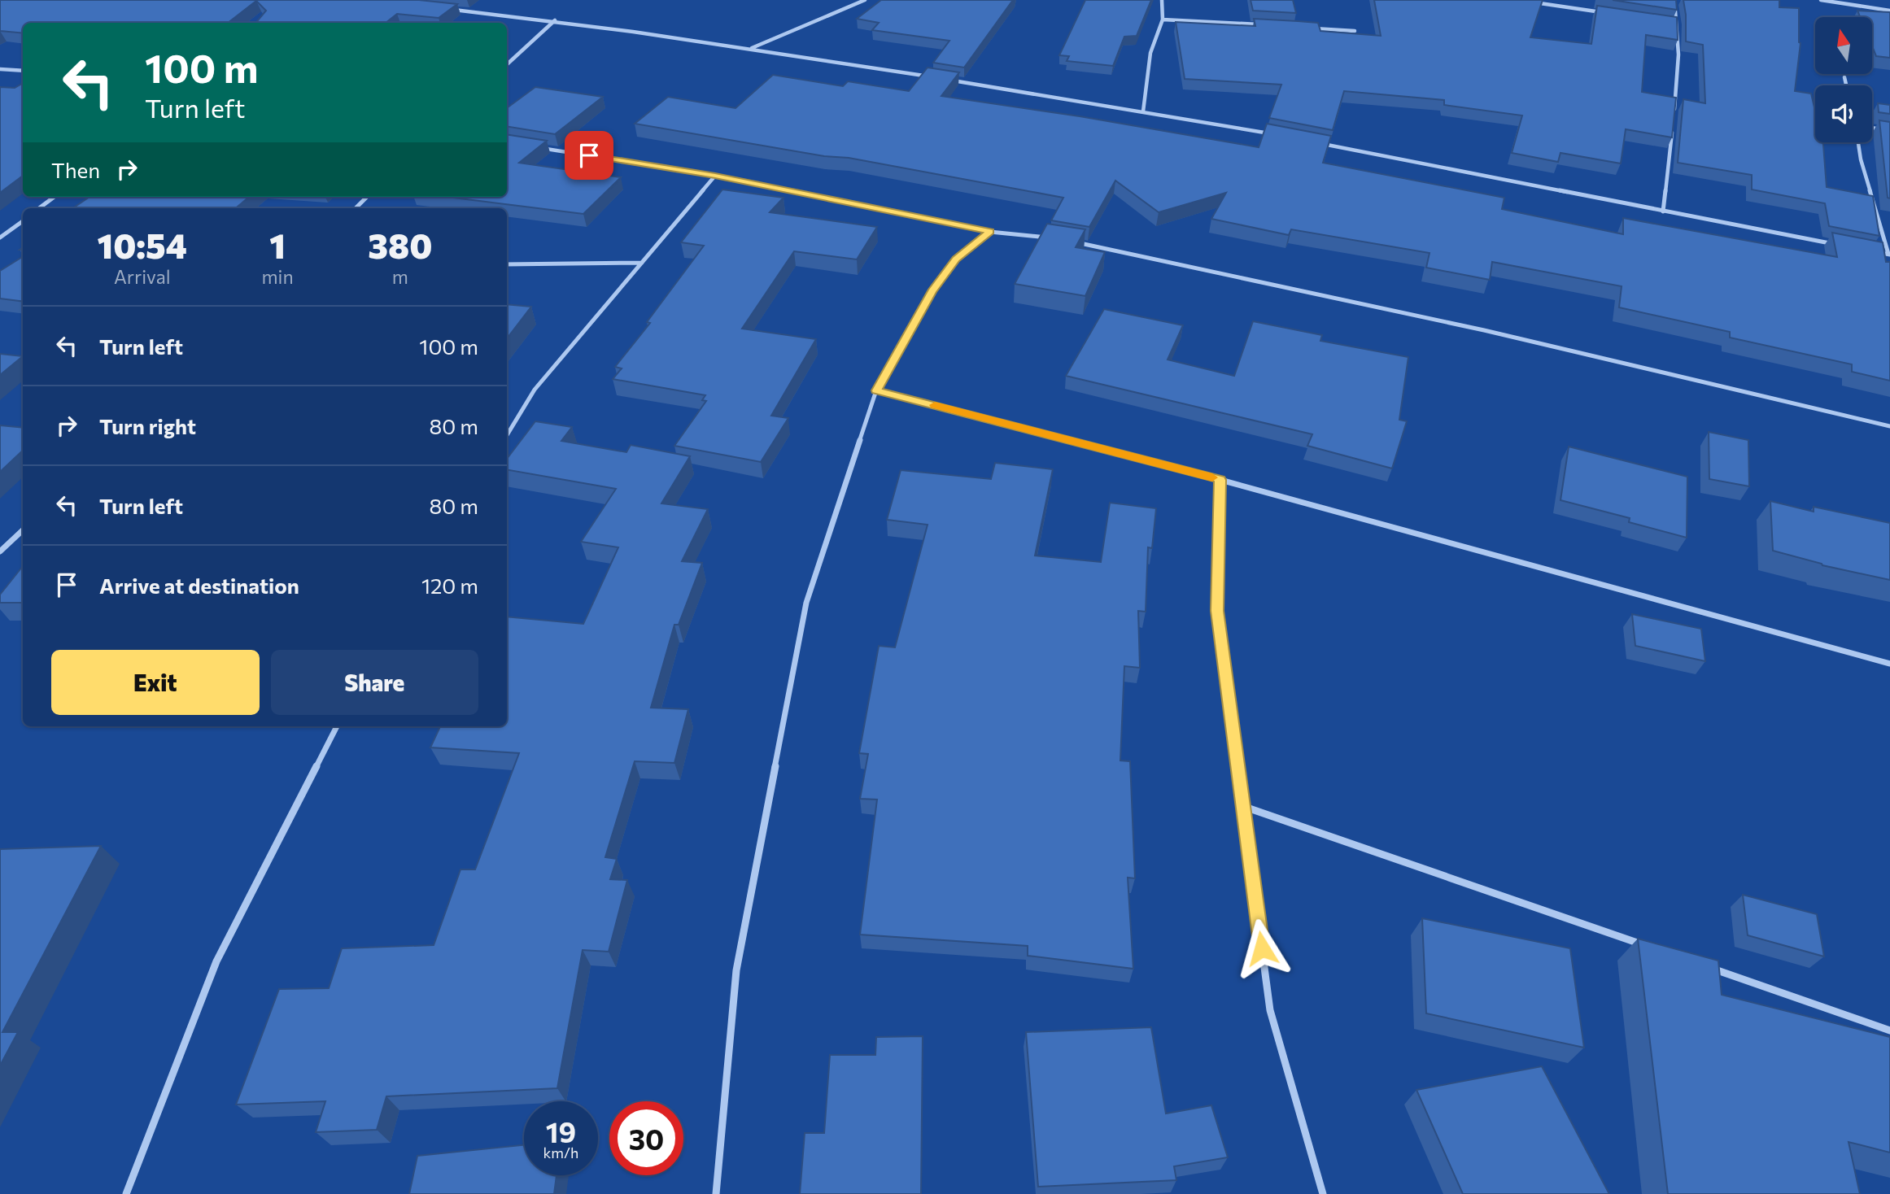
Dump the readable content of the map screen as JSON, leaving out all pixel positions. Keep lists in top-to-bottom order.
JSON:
{
  "north": "top",
  "page": {
    "turn": ["100 m", "Turn left"],
    "then": "Then",
    "eta": [
      "10:54",
      "Arrival",
      "1",
      "min",
      "380",
      "m"
    ],
    "list": [
      {
        "name": "Turn left",
        "value": "100 m"
      },
      {
        "name": "Turn right",
        "value": "80 m"
      },
      {
        "name": "Turn left",
        "value": "80 m"
      },
      {
        "name": "Arrive at destination",
        "value": "120 m"
      }
    ],
    "buttons": ["Exit", "Share"],
    "speed": "19 km/h",
    "limit": "30"
  }
}
